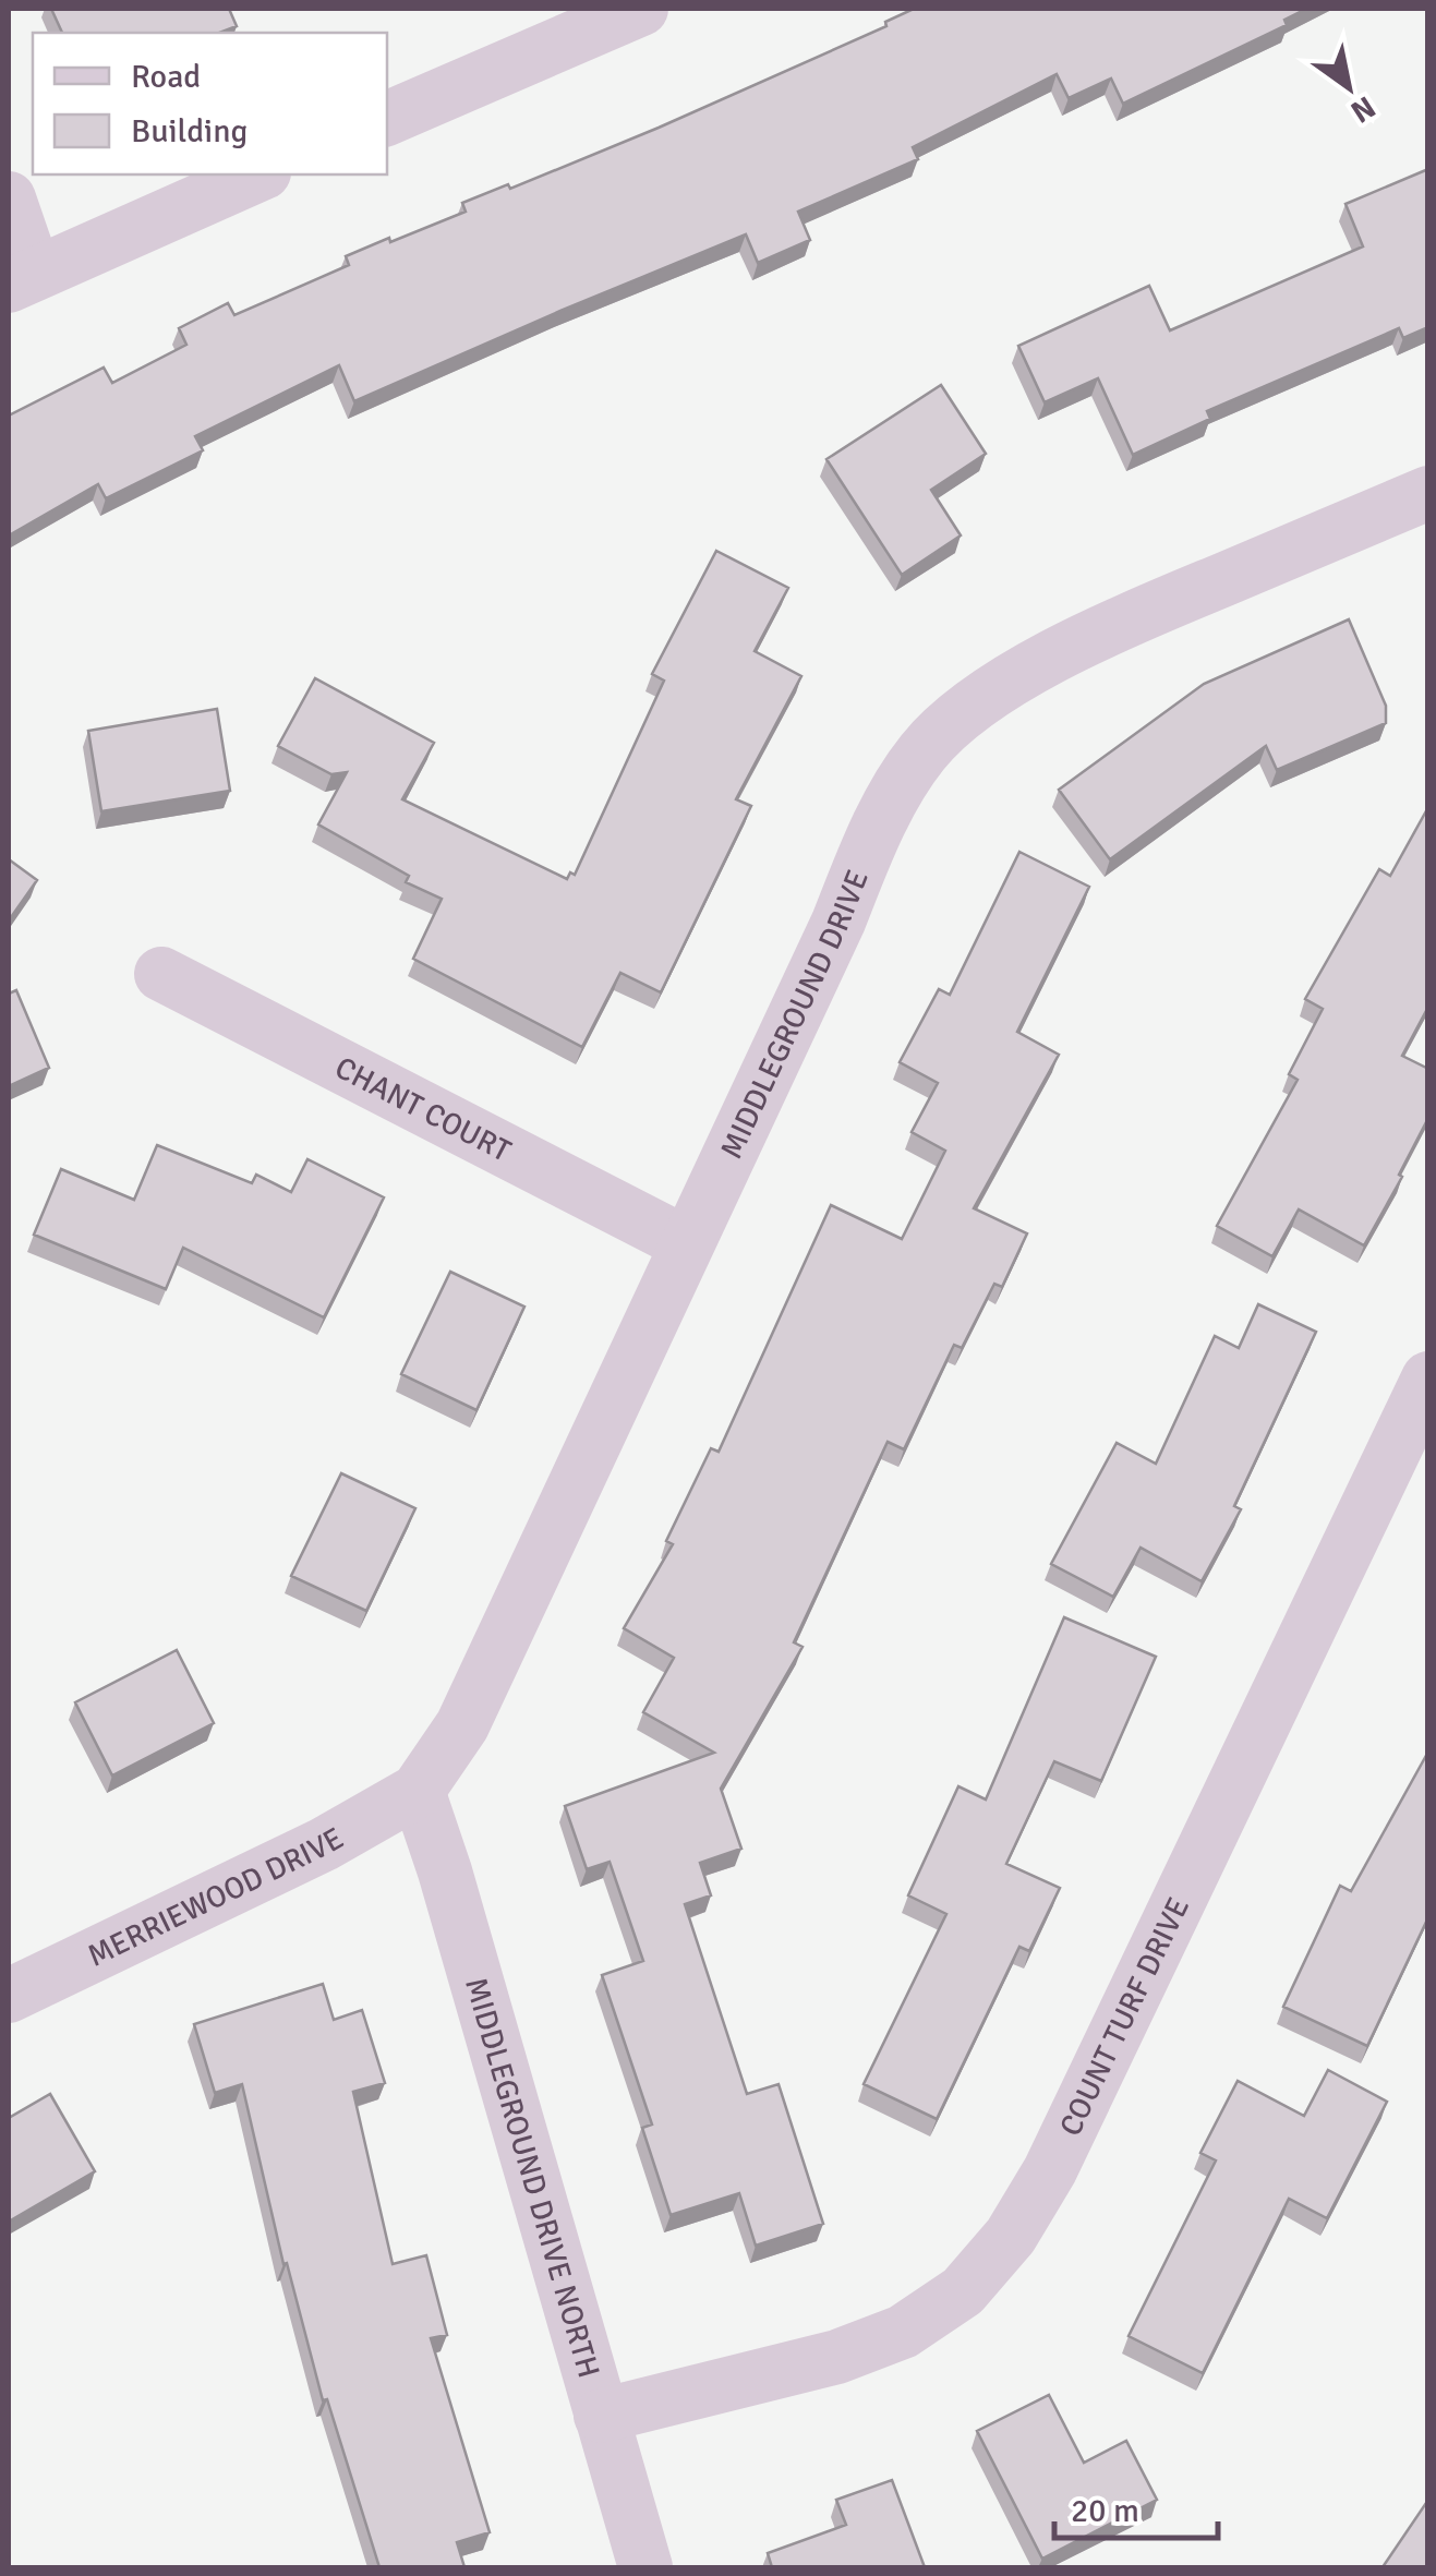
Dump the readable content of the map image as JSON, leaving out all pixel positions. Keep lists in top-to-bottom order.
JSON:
{
  "streets": {
    "street": [
      "MIDDLEGROUND DRIVE",
      "CHANT COURT",
      "MERRIEWOOD DRIVE",
      "COUNT TURF DRIVE",
      "MIDDLEGROUND DRIVE NORTH"
    ]
  },
  "crossings": [
    ["MIDDLEGROUND DRIVE", "CHANT COURT"],
    ["MIDDLEGROUND DRIVE", "MERRIEWOOD DRIVE"],
    ["MIDDLEGROUND DRIVE", "MIDDLEGROUND DRIVE NORTH"],
    ["MERRIEWOOD DRIVE", "MIDDLEGROUND DRIVE NORTH"],
    ["COUNT TURF DRIVE", "MIDDLEGROUND DRIVE NORTH"]
  ],
  "legend": ["Road", "Building"],
  "scale_bar": "20 m",
  "north": "bottom right"
}
